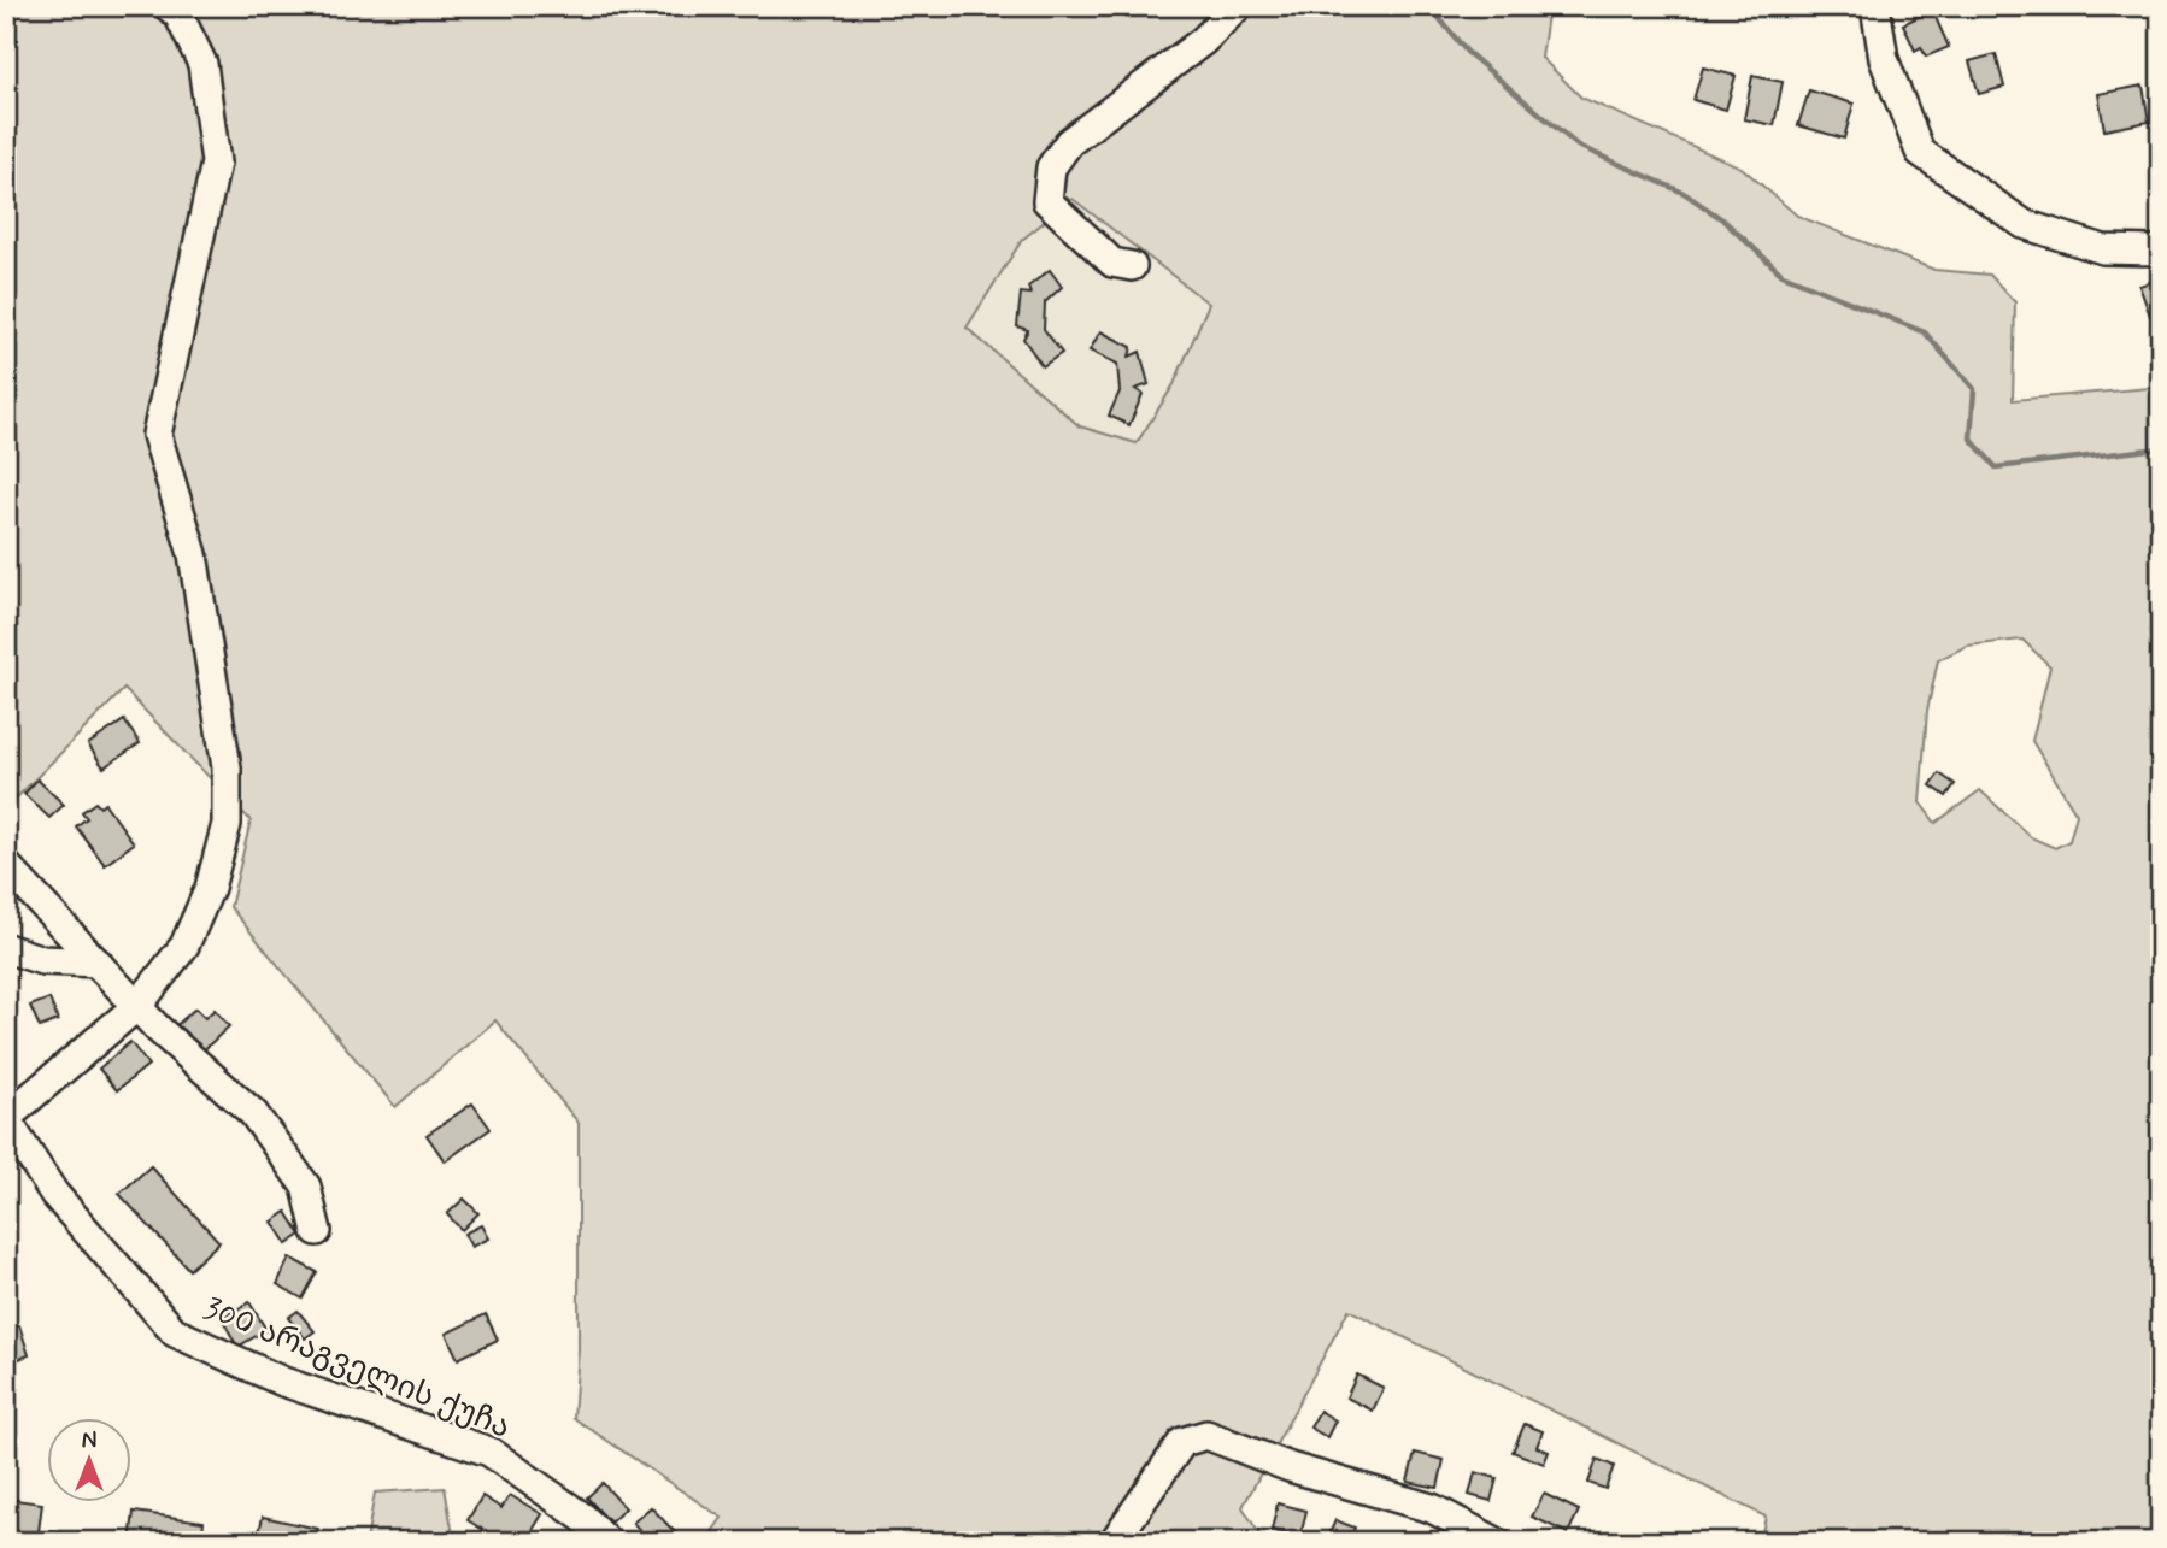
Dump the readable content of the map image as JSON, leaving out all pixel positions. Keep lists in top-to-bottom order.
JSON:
{
  "streets": {
    "street": ["300 არაგველის ქუჩა"]
  },
  "north": "top"
}
